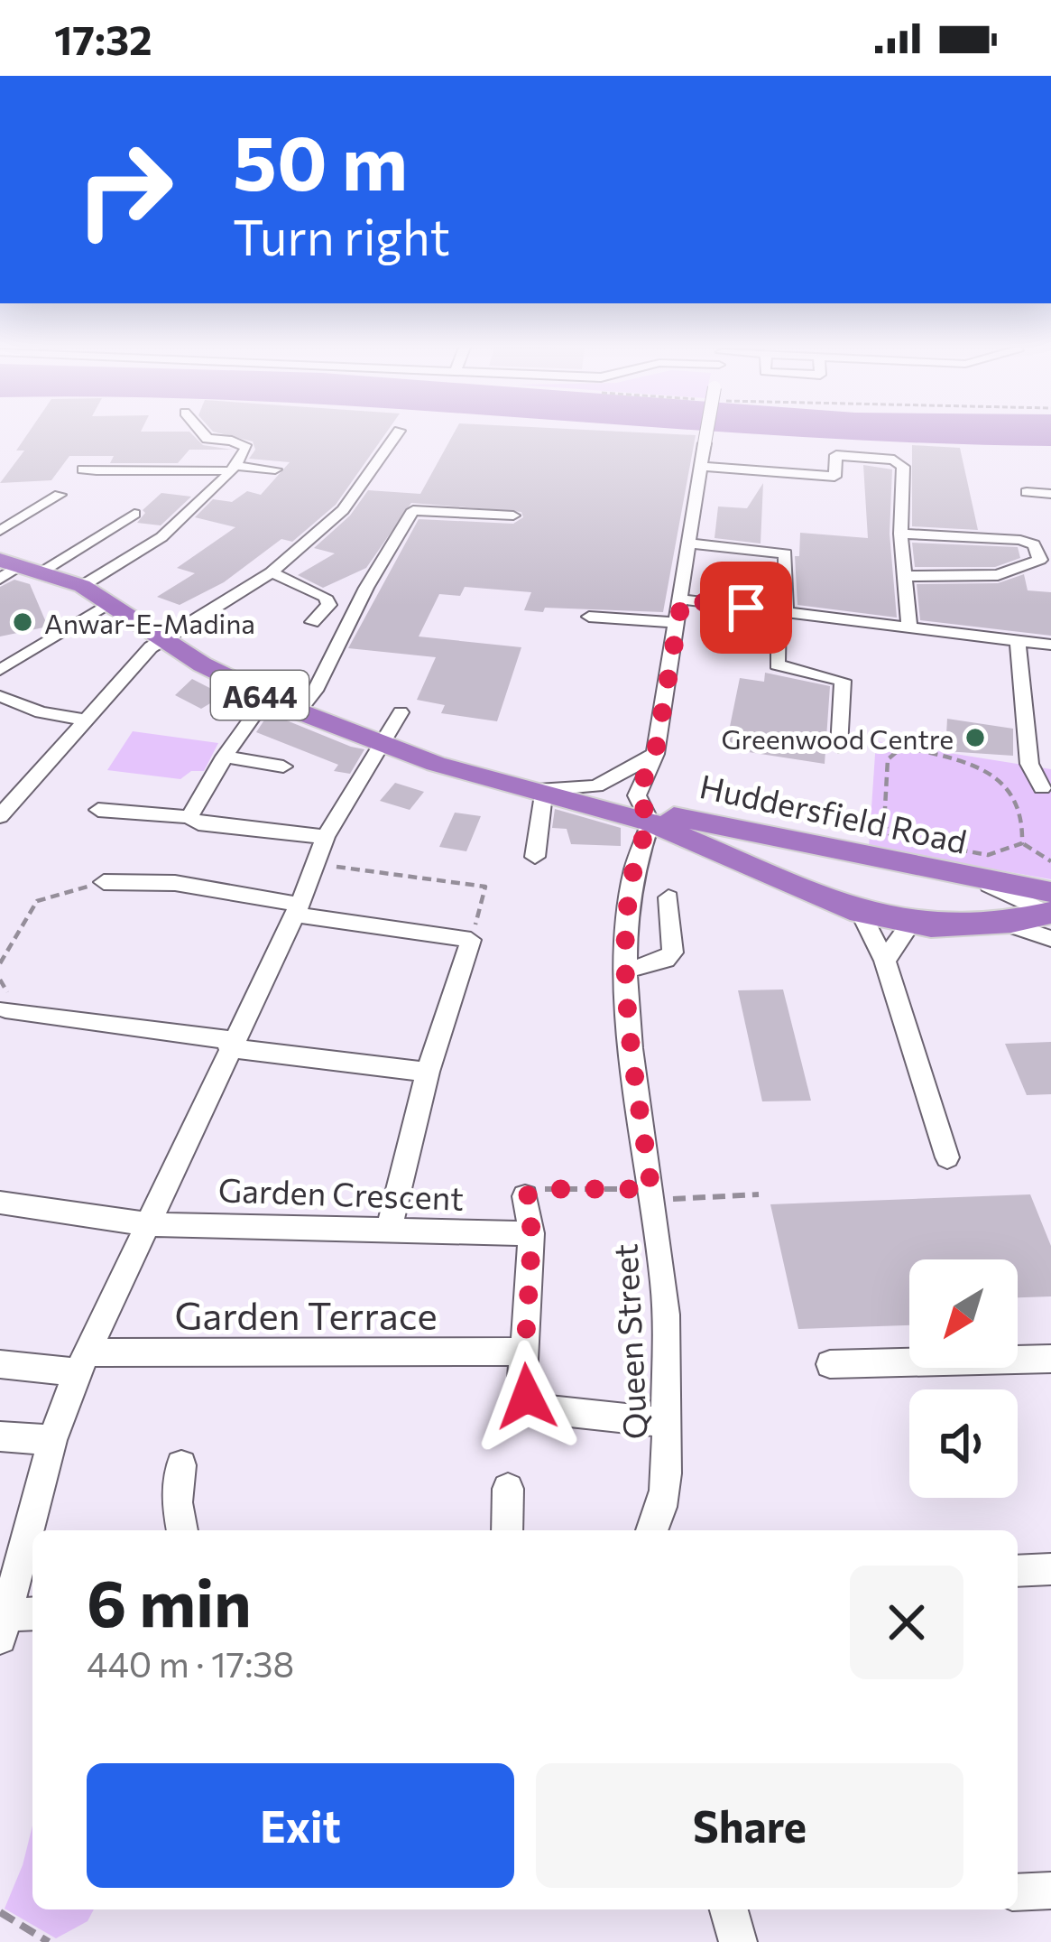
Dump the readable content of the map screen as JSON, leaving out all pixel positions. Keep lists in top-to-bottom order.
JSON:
{
  "streets": {
    "highway": ["A644", "Huddersfield Road"],
    "street": ["Garden Crescent", "Garden Terrace", "Queen Street"]
  },
  "crossings": [
    ["Huddersfield Road", "Queen Street"]
  ],
  "places": ["Anwar-E-Madina", "Greenwood Centre"],
  "north": "bottom left",
  "page": {
    "status": "17:32",
    "turn": ["50 m", "Turn right"],
    "heading": ["6 min", "440 m · 17:38"],
    "buttons": ["Exit", "Share"]
  }
}
